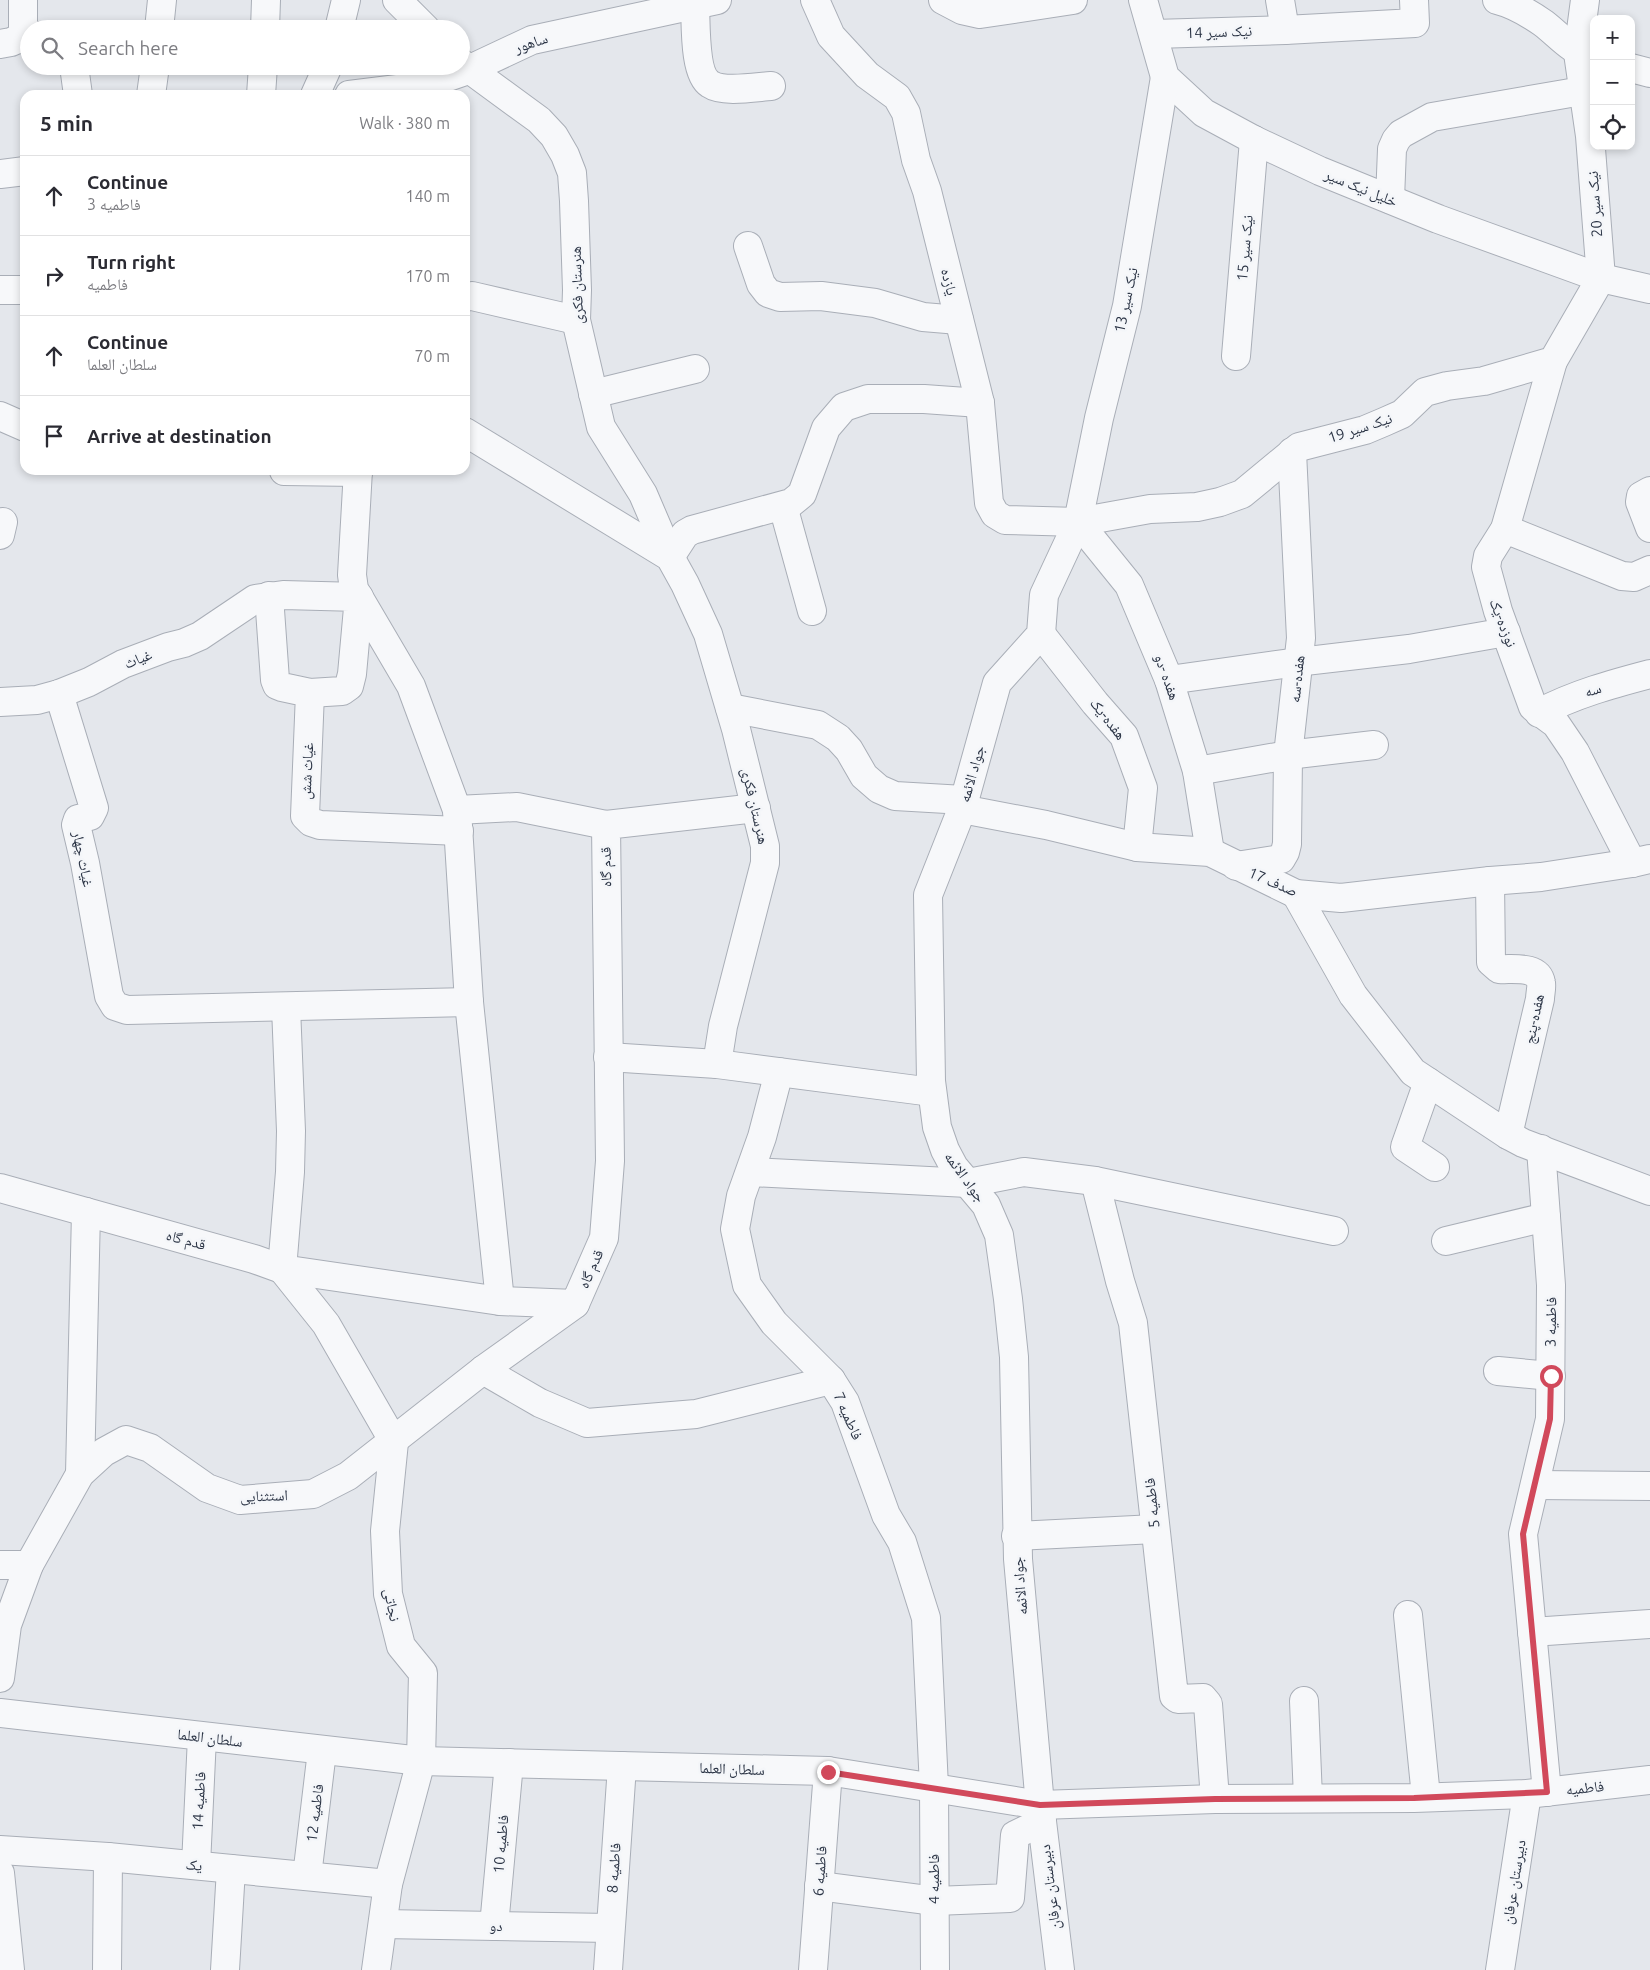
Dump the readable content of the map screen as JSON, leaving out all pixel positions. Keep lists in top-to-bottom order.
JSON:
{
  "streets": {
    "street": [
      "نیک سیر 14",
      "ساهور",
      "خلیل نیک سیر",
      "نیک سیر 20",
      "نیک سیر 15",
      "یازده",
      "هنرستان فکری",
      "نیک سیر 13",
      "نیک سیر 19",
      "نوزده-یک",
      "غیاث",
      "هفده -دو",
      "هفده-سه",
      "سه",
      "هفده-یک",
      "غیاث شش",
      "جواد الائمه",
      "غیاث چهار",
      "قدم گاه",
      "صدف 17",
      "هفده-پنج",
      "فاطمیه 3",
      "فاطمیه 7",
      "استثنایی",
      "فاطمیه 5",
      "نجاتی",
      "سلطان العلما",
      "فاطمیه",
      "فاطمیه 14",
      "فاطمیه 12",
      "فاطمیه 10",
      "یک",
      "فاطمیه 8",
      "فاطمیه 6",
      "فاطمیه 4",
      "دبیرستان عرفان",
      "دو"
    ]
  },
  "crossings": [
    ["خلیل نیک سیر", "نیک سیر 20"],
    ["خلیل نیک سیر", "نیک سیر 15"],
    ["خلیل نیک سیر", "نیک سیر 13"],
    ["یازده", "نیک سیر 13"],
    ["یازده", "نیک سیر 19"],
    ["یازده", "هفده -دو"],
    ["هنرستان فکری", "قدم گاه"],
    ["هنرستان فکری", "صدف 17"],
    ["نیک سیر 13", "نیک سیر 19"],
    ["نیک سیر 13", "هفده -دو"],
    ["نیک سیر 19", "نوزده-یک"],
    ["نیک سیر 19", "هفده -دو"],
    ["نیک سیر 19", "هفده-سه"],
    ["نوزده-یک", "سه"],
    ["نوزده-یک", "صدف 17"],
    ["غیاث", "غیاث چهار"],
    ["هفده -دو", "صدف 17"],
    ["هفده-سه", "صدف 17"],
    ["هفده-یک", "جواد الائمه"],
    ["هفده-یک", "صدف 17"],
    ["غیاث شش", "قدم گاه"],
    ["جواد الائمه", "صدف 17"],
    ["جواد الائمه", "سلطان العلما"],
    ["جواد الائمه", "فاطمیه"],
    ["جواد الائمه", "دبیرستان عرفان"],
    ["قدم گاه", "استثنایی"],
    ["صدف 17", "هفده-پنج"],
    ["فاطمیه 3", "فاطمیه"],
    ["فاطمیه 3", "دبیرستان عرفان"],
    ["فاطمیه 7", "سلطان العلما"],
    ["فاطمیه 7", "فاطمیه 4"],
    ["استثنایی", "نجاتی"],
    ["فاطمیه 5", "فاطمیه"],
    ["نجاتی", "سلطان العلما"],
    ["سلطان العلما", "فاطمیه"],
    ["سلطان العلما", "فاطمیه 14"],
    ["سلطان العلما", "فاطمیه 12"],
    ["سلطان العلما", "فاطمیه 10"],
    ["سلطان العلما", "فاطمیه 8"],
    ["سلطان العلما", "فاطمیه 6"],
    ["سلطان العلما", "فاطمیه 4"],
    ["سلطان العلما", "دبیرستان عرفان"],
    ["فاطمیه", "دبیرستان عرفان"],
    ["فاطمیه 14", "یک"],
    ["فاطمیه 12", "یک"],
    ["فاطمیه 10", "دو"],
    ["فاطمیه 8", "دو"]
  ],
  "page": {
    "map_buttons": ["+", "−"],
    "search": "Search here",
    "heading": ["5 min", "Walk · 380 m"],
    "list": [
      ["Continue", "فاطمیه 3", "140 m"],
      ["Turn right", "فاطمیه", "170 m"],
      ["Continue", "سلطان العلما", "70 m"],
      "Arrive at destination"
    ]
  }
}
